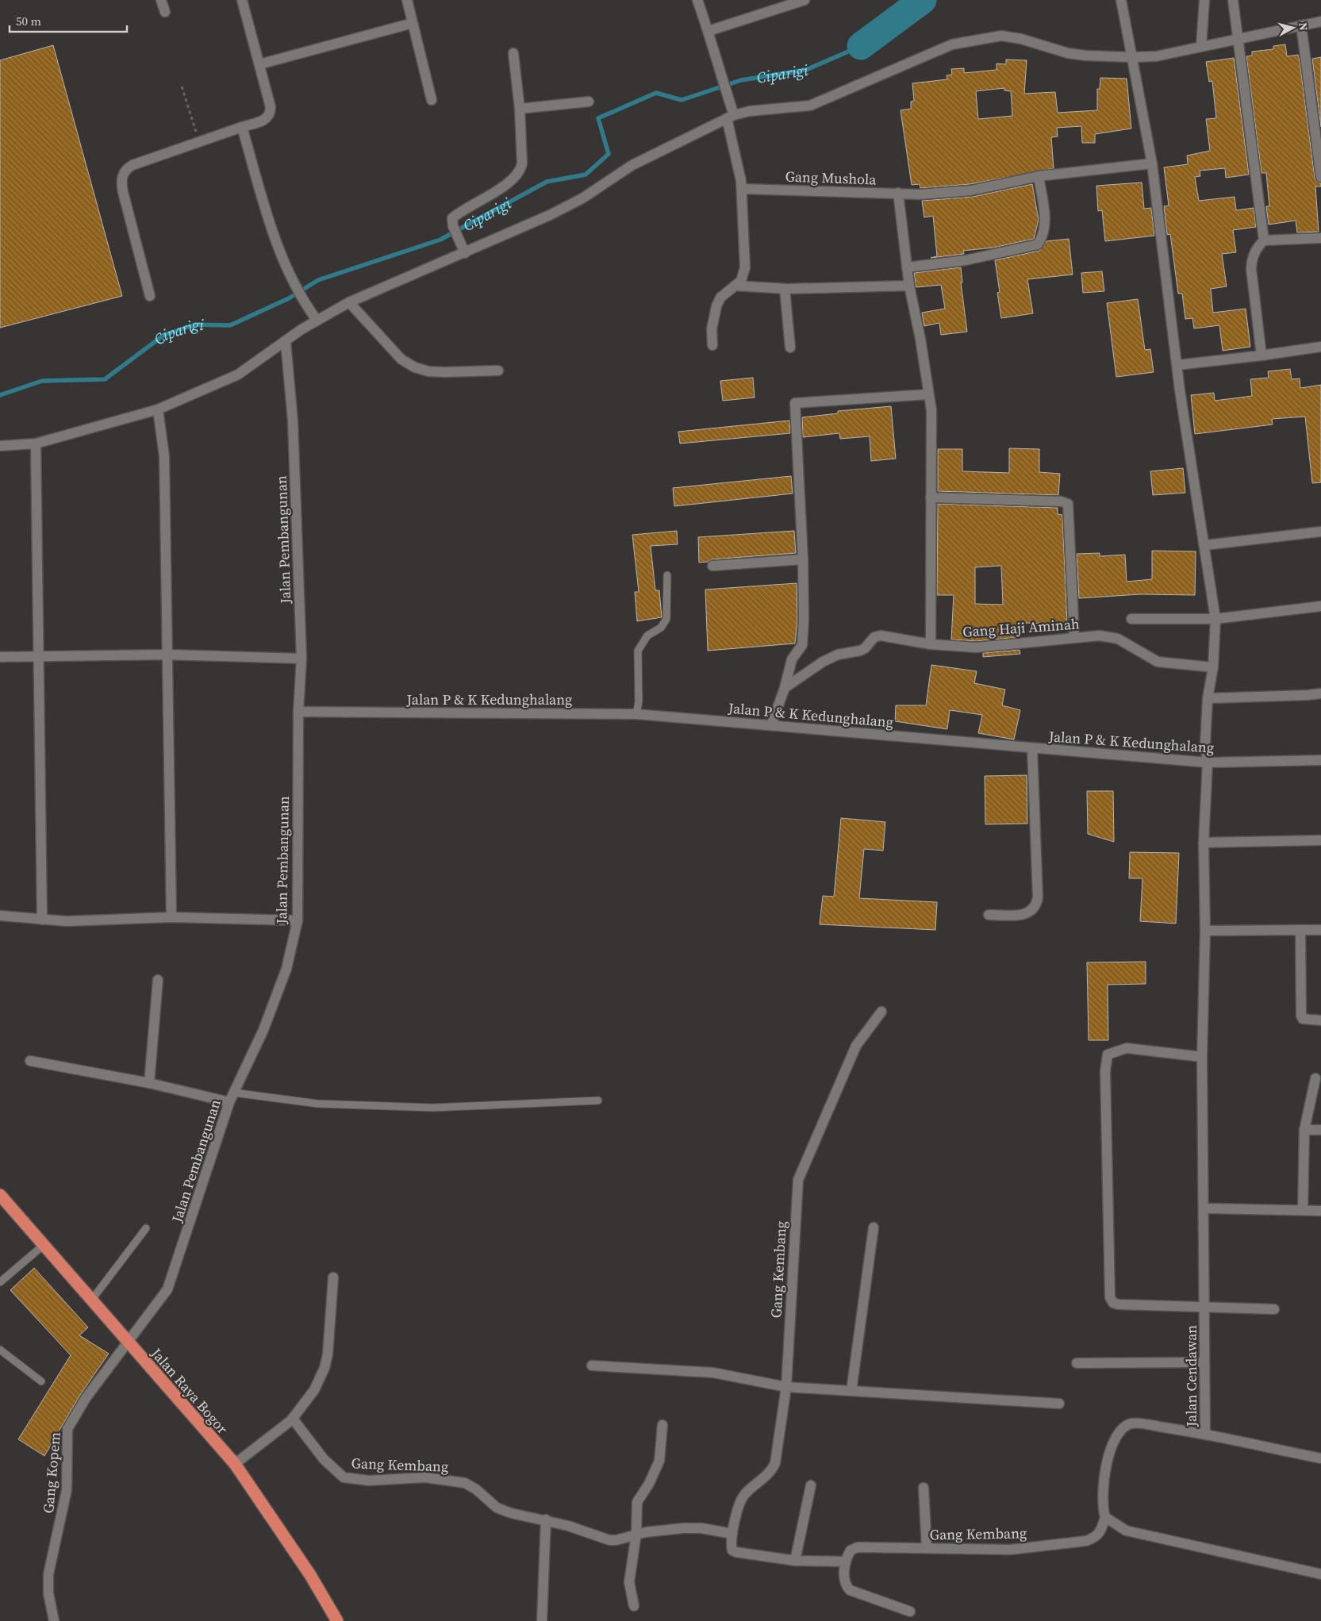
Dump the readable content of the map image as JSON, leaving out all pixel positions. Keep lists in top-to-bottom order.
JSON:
{
  "streets": {
    "highway": ["Jalan Raya Bogor"],
    "street": [
      "Gang Mushola",
      "Jalan Pembangunan",
      "Gang Haji Aminah",
      "Jalan P & K Kedunghalang",
      "Gang Kembang",
      "Jalan Cendawan",
      "Gang Kopem"
    ]
  },
  "crossings": [
    ["Gang Mushola", "Jalan Cendawan"],
    ["Jalan Pembangunan", "Jalan P & K Kedunghalang"],
    ["Jalan Pembangunan", "Jalan Raya Bogor"],
    ["Jalan Pembangunan", "Gang Kopem"],
    ["Gang Haji Aminah", "Jalan Cendawan"],
    ["Jalan P & K Kedunghalang", "Jalan Cendawan"],
    ["Gang Kembang", "Jalan Cendawan"],
    ["Jalan Raya Bogor", "Gang Kopem"]
  ],
  "water": ["Ciparigi"],
  "scale_bar": "50 m",
  "north": "right"
}
